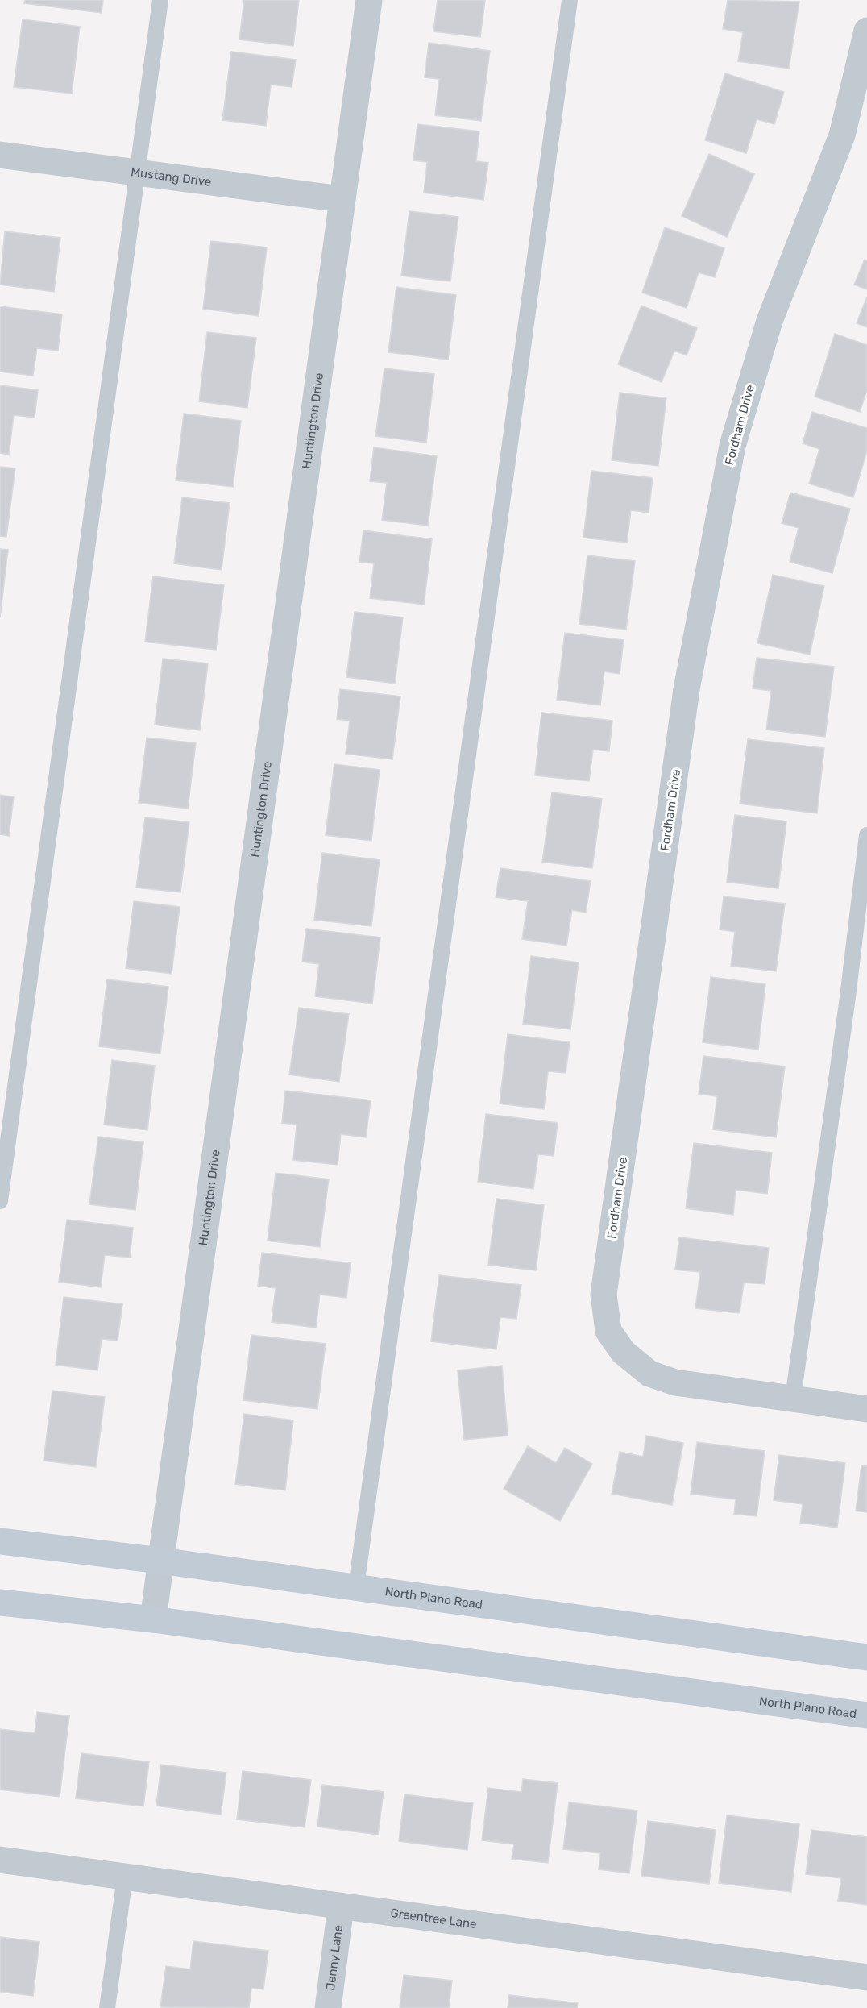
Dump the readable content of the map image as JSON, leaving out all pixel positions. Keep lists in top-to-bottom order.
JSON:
{
  "streets": {
    "main road": ["North Plano Road"],
    "street": [
      "Mustang Drive",
      "Huntington Drive",
      "Fordham Drive",
      "Greentree Lane",
      "Jenny Lane"
    ]
  },
  "crossings": [
    ["Mustang Drive", "Huntington Drive"],
    ["Huntington Drive", "North Plano Road"],
    ["Greentree Lane", "Jenny Lane"]
  ]
}
